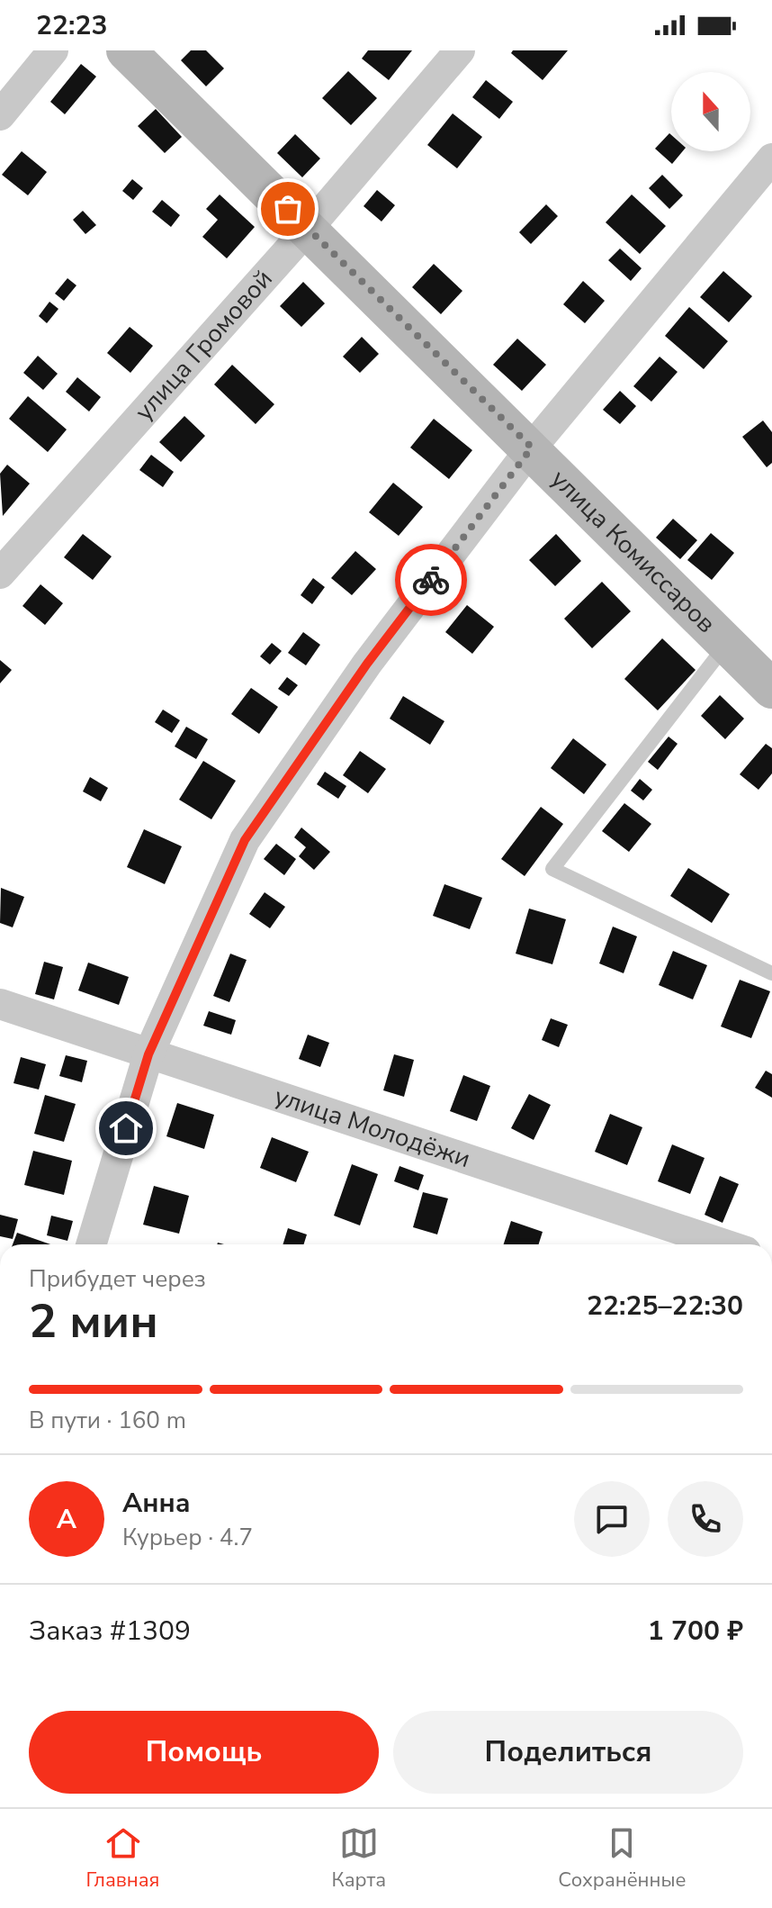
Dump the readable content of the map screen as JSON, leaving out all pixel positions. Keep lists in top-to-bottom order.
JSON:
{
  "streets": {
    "main road": ["улица Комиссаров"],
    "street": ["улица Громовой", "улица Молодёжи"]
  },
  "crossings": [
    ["улица Громовой", "улица Комиссаров"]
  ],
  "north": "top",
  "page": {
    "status": "22:23",
    "heading": ["2 мин", "Прибудет через", "22:25–22:30"],
    "panel": [
      "Анна",
      "Курьер · 4.7",
      "Заказ #1309",
      "1 700 ₽"
    ],
    "bar": "В пути · 160 m",
    "round": "А",
    "buttons": ["Помощь", "Поделиться"],
    "tabs": ["Главная", "Карта", "Сохранённые"]
  }
}
